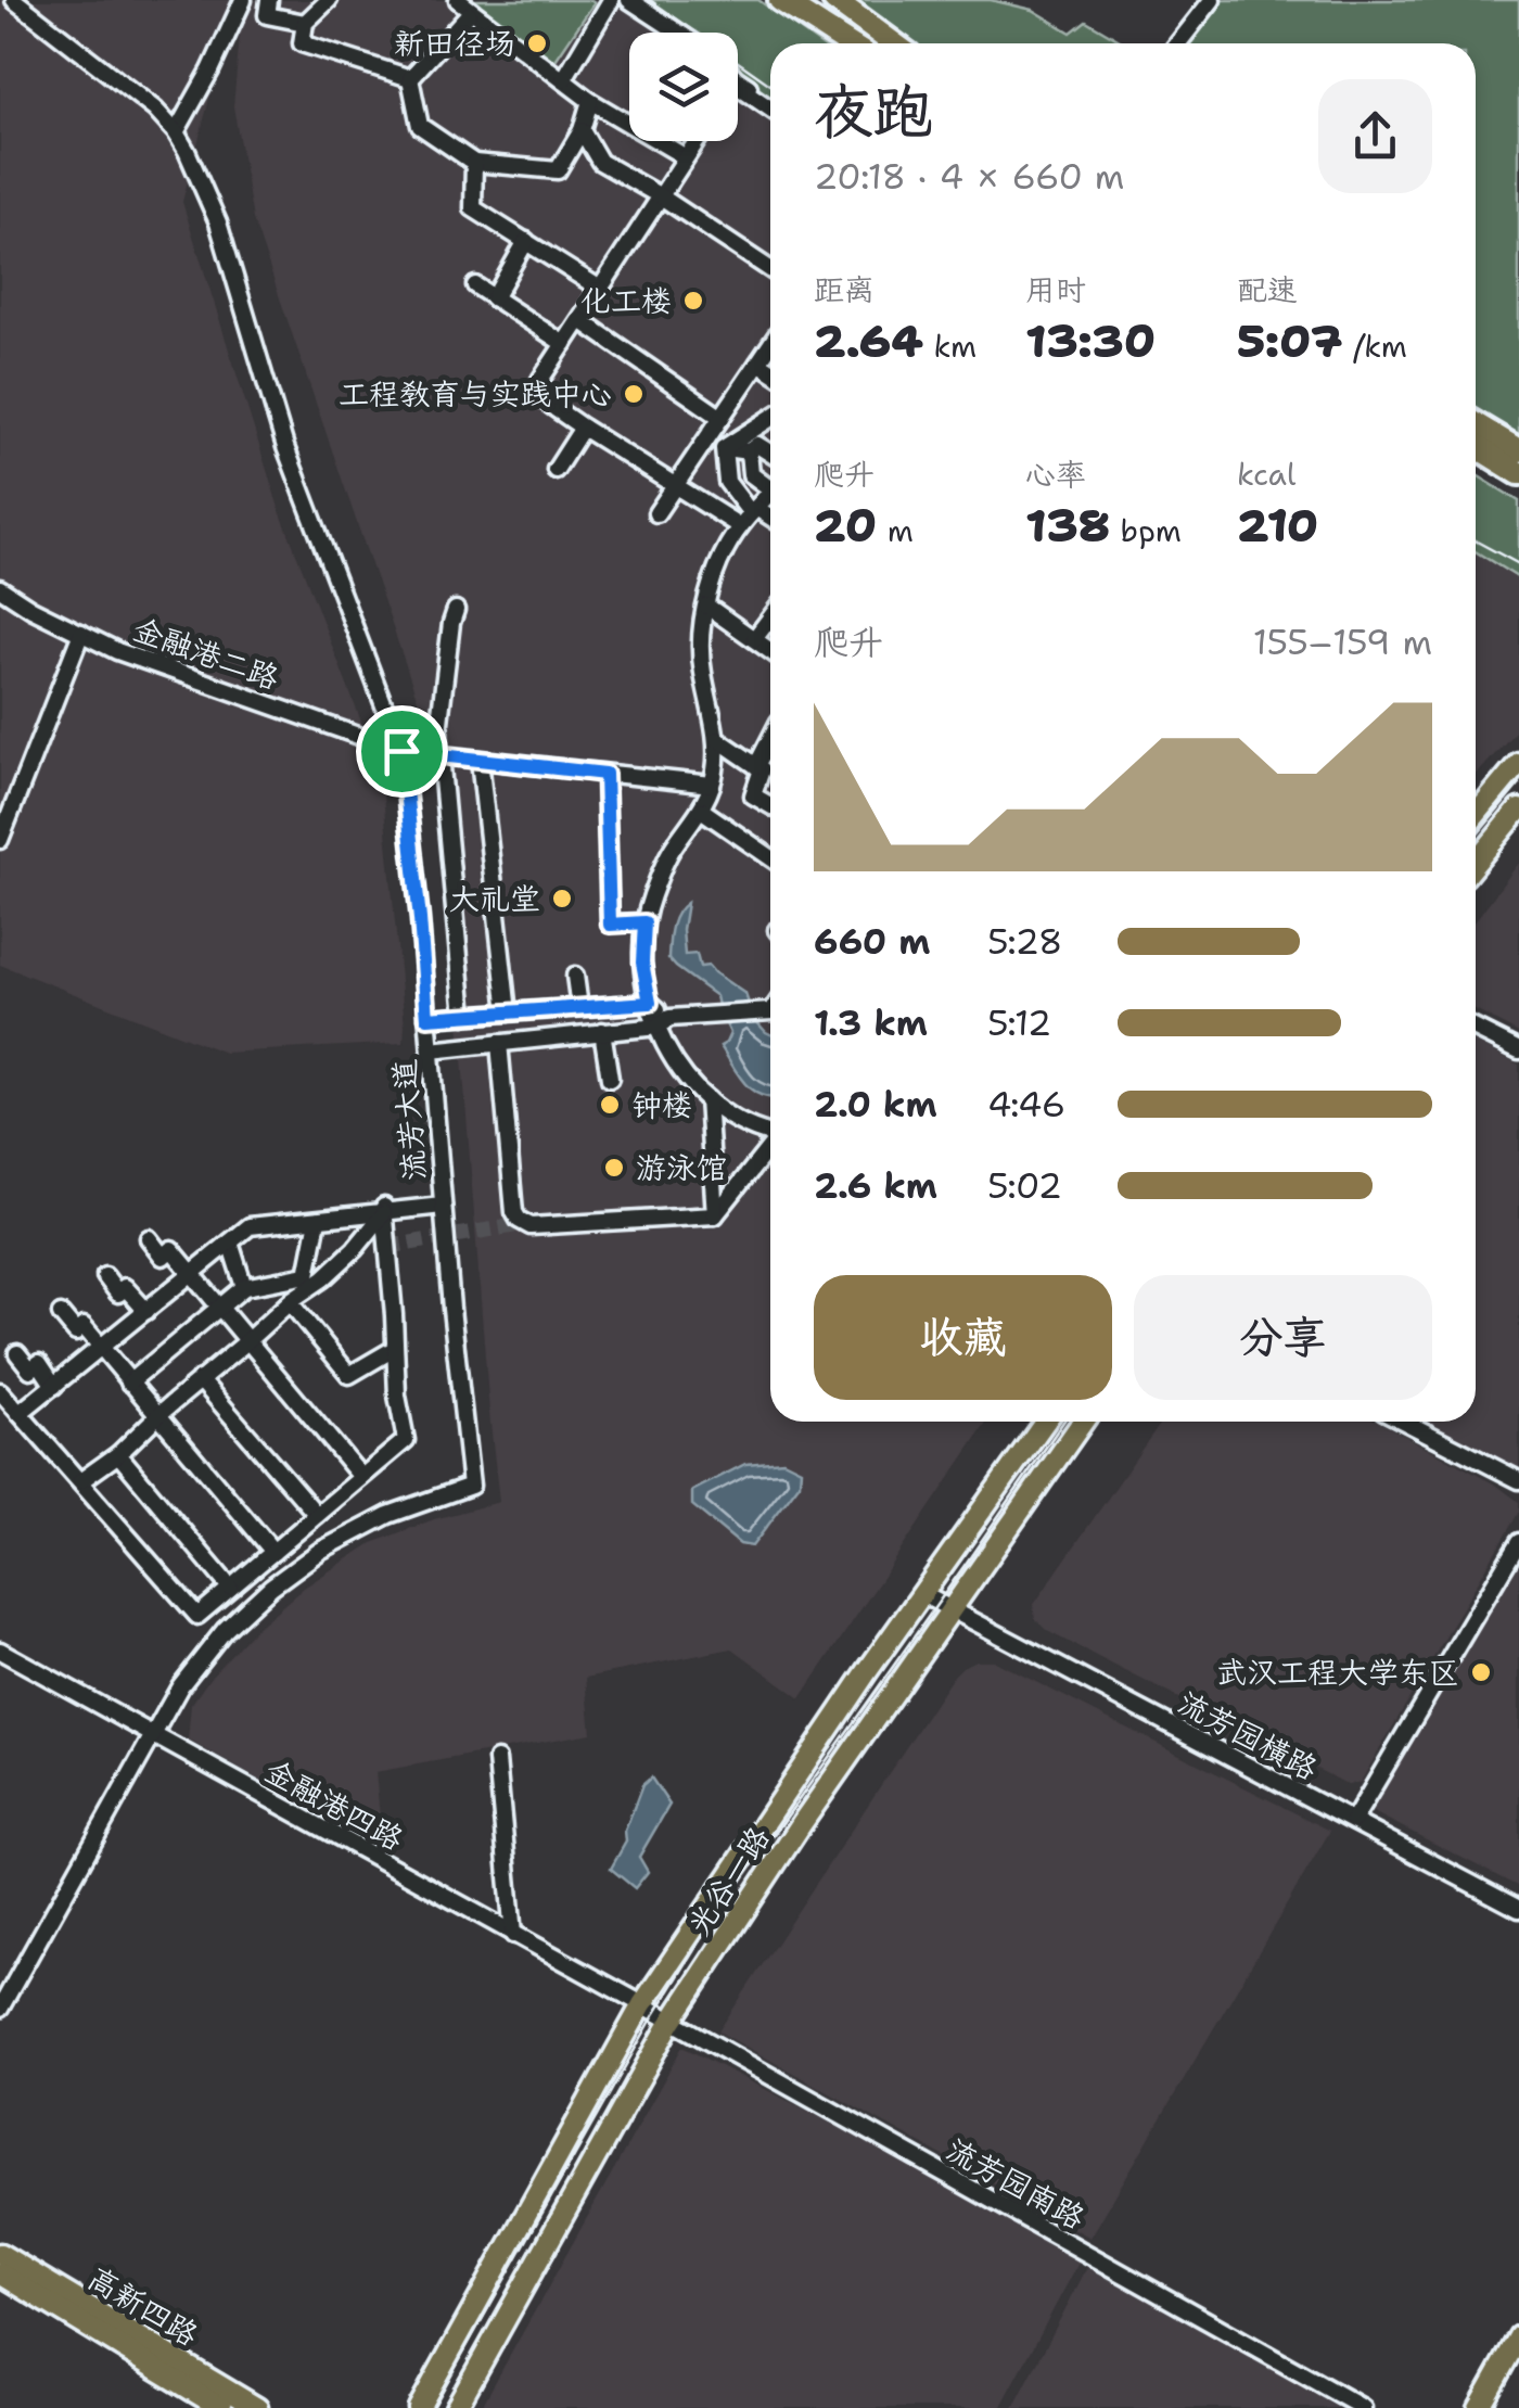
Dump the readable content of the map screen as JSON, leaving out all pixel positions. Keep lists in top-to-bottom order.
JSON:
{
  "streets": {
    "main road": ["光谷一路", "高新四路"],
    "street": [
      "金融港二路",
      "流芳大道",
      "流芳园横路",
      "金融港四路",
      "流芳园南路"
    ]
  },
  "crossings": [
    ["金融港二路", "流芳大道"],
    ["流芳大道", "金融港四路"],
    ["流芳园横路", "光谷一路"],
    ["金融港四路", "光谷一路"],
    ["金融港四路", "流芳园南路"],
    ["光谷一路", "流芳园南路"]
  ],
  "places": [
    "新田径场",
    "化工楼",
    "工程教育与实践中心",
    "大礼堂",
    "钟楼",
    "游泳馆",
    "武汉工程大学东区"
  ],
  "page": {
    "heading": ["夜跑", "20:18 · 4 × 660 m"],
    "stats": [
      ["距离", "2.64 km"],
      ["用时", "13:30"],
      ["配速", "5:07 /km"],
      ["爬升", "20 m"],
      ["心率", "138 bpm"],
      ["kcal", "210"]
    ],
    "chart": ["爬升", "155–159 m"],
    "list": [
      {
        "name": "660 m",
        "note": "5:28"
      },
      {
        "name": "1.3 km",
        "note": "5:12"
      },
      {
        "name": "2.0 km",
        "note": "4:46"
      },
      {
        "name": "2.6 km",
        "note": "5:02"
      }
    ],
    "buttons": ["收藏", "分享"]
  }
}
